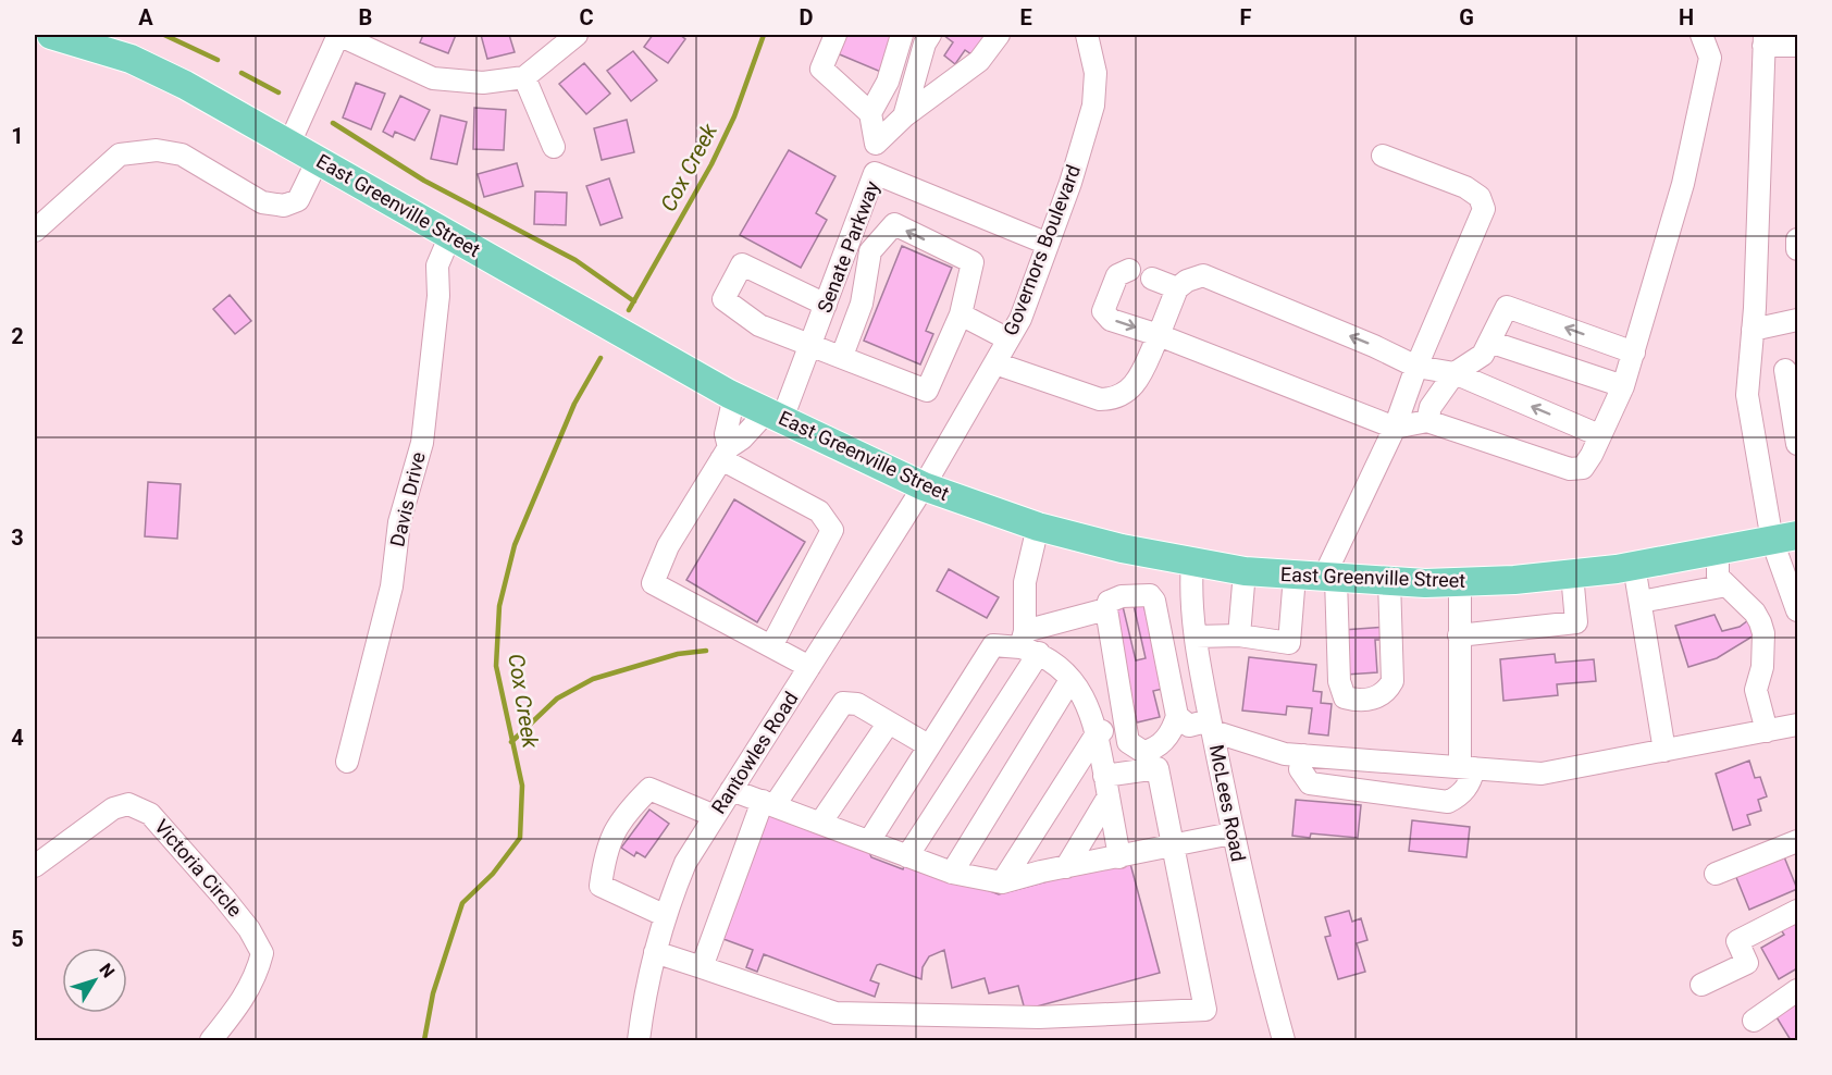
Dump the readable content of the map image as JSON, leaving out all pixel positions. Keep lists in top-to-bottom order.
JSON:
{
  "streets": {
    "main road": ["East Greenville Street"],
    "street": [
      "Senate Parkway",
      "Governors Boulevard",
      "Davis Drive",
      "Rantowles Road",
      "McLees Road",
      "Victoria Circle"
    ]
  },
  "crossings": [
    ["East Greenville Street", "Senate Parkway"],
    ["East Greenville Street", "Governors Boulevard"],
    ["East Greenville Street", "Davis Drive"],
    ["East Greenville Street", "Rantowles Road"],
    ["East Greenville Street", "McLees Road"],
    ["Senate Parkway", "Governors Boulevard"],
    ["Governors Boulevard", "Rantowles Road"]
  ],
  "water": ["Cox Creek"],
  "north": "top right",
  "grid": {
    "columns": [
      "A",
      "B",
      "C",
      "D",
      "E",
      "F",
      "G",
      "H"
    ],
    "rows": [
      "1",
      "2",
      "3",
      "4",
      "5"
    ]
  }
}
